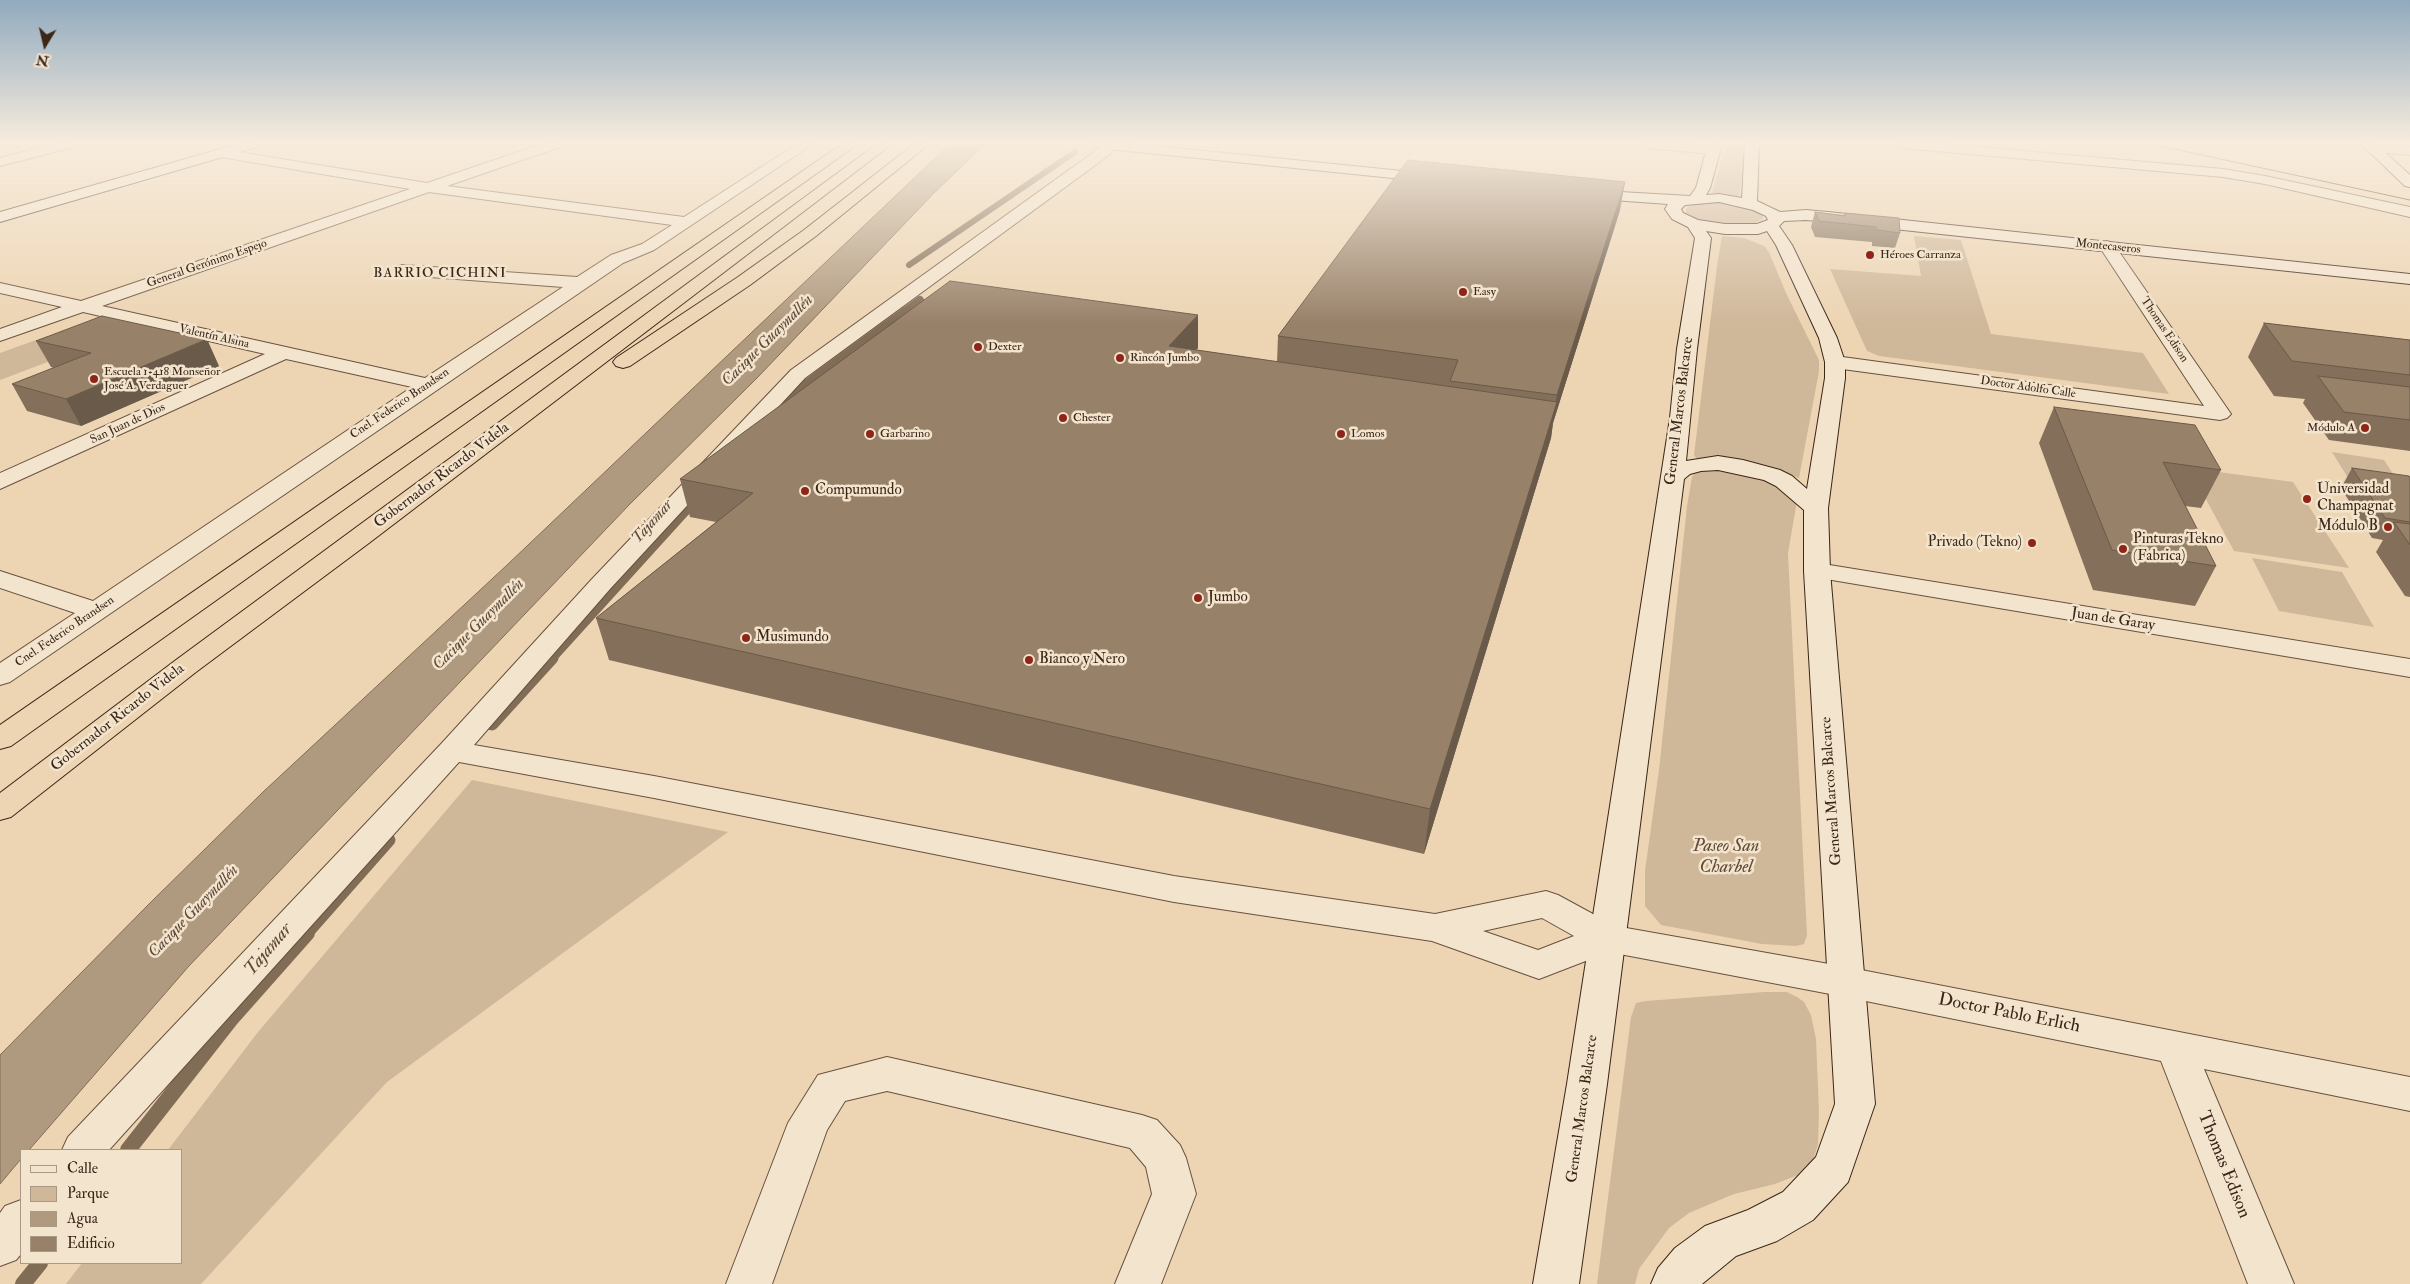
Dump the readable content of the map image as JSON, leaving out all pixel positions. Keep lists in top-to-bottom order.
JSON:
{
  "streets": {
    "highway": ["Gobernador Ricardo Videla"],
    "street": [
      "Montecaseros",
      "General Gerónimo Espejo",
      "Thomas Edison",
      "Valentín Alsina",
      "Doctor Adolfo Calle",
      "Cnel. Federico Brandsen",
      "General Marcos Balcarce",
      "San Juan de Dios",
      "Juan de Garay",
      "Doctor Pablo Erlich"
    ]
  },
  "crossings": [
    ["Montecaseros", "Thomas Edison"],
    ["Montecaseros", "General Marcos Balcarce"],
    ["General Gerónimo Espejo", "Valentín Alsina"],
    ["Thomas Edison", "Doctor Adolfo Calle"],
    ["Thomas Edison", "Doctor Pablo Erlich"],
    ["Valentín Alsina", "Cnel. Federico Brandsen"],
    ["Valentín Alsina", "San Juan de Dios"],
    ["Doctor Adolfo Calle", "General Marcos Balcarce"],
    ["General Marcos Balcarce", "Juan de Garay"],
    ["General Marcos Balcarce", "Doctor Pablo Erlich"]
  ],
  "districts": ["BARRIO CICHINI"],
  "water": ["Cacique Guaymallén", "Tajamar"],
  "parks": ["Paseo San Charbel"],
  "places": [
    "Héroes Carranza",
    "Easy",
    "Dexter",
    "Rincón Jumbo",
    "Escuela 1-418 Monseñor José A. Verdaguer",
    "Chester",
    "Módulo A",
    "Garbarino",
    "Lomos",
    "Compumundo",
    "Universidad Champagnat",
    "Módulo B",
    "Privado (Tekno)",
    "Pinturas Tekno (Fabrica)",
    "Jumbo",
    "Musimundo",
    "Bianco y Nero"
  ],
  "legend": [
    "Calle",
    "Parque",
    "Agua",
    "Edificio"
  ],
  "north": "bottom"
}
